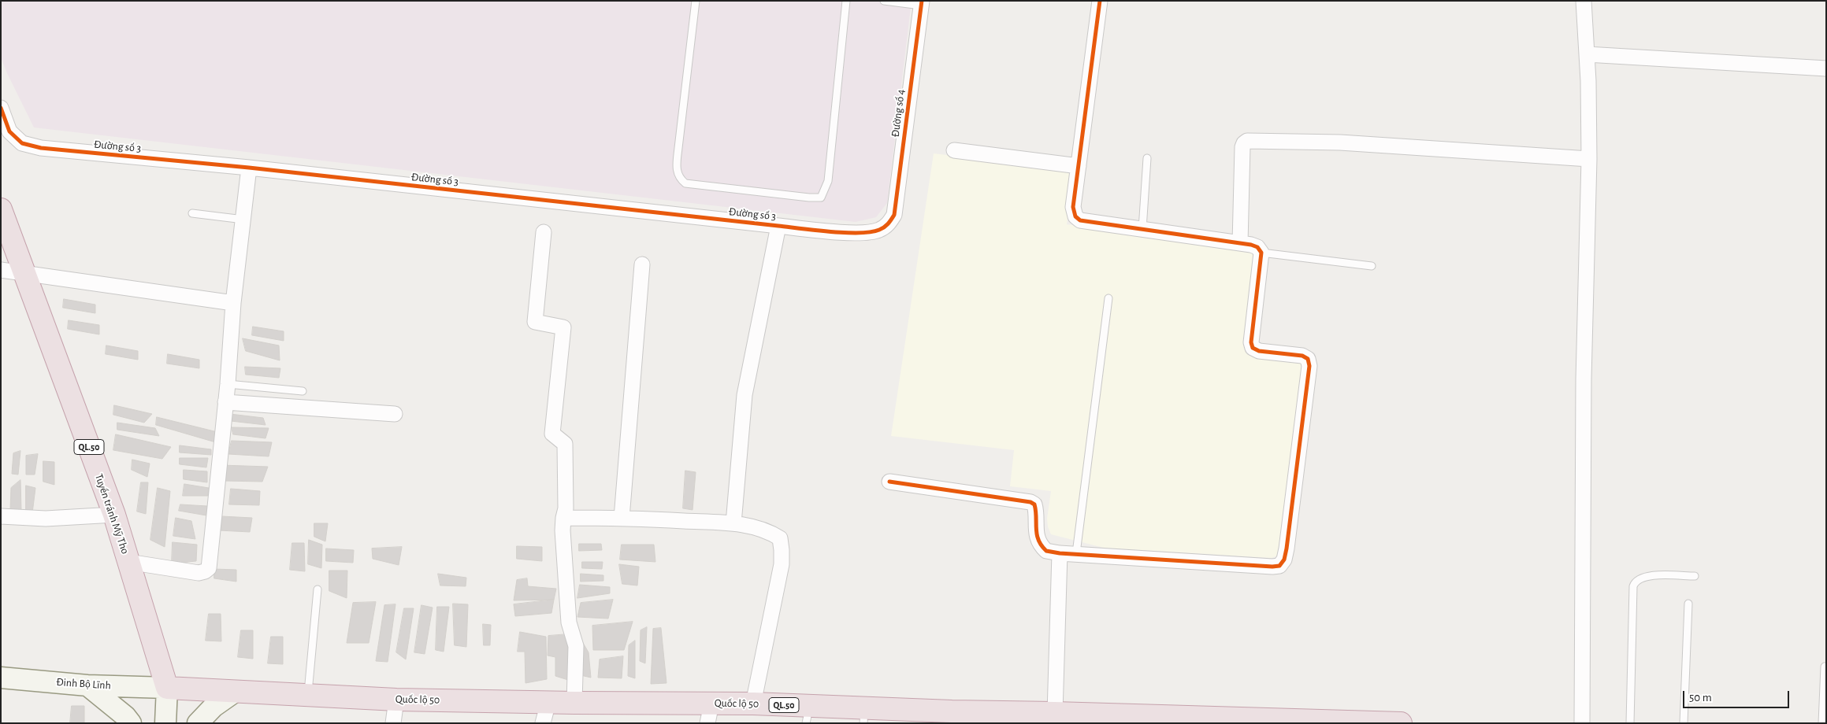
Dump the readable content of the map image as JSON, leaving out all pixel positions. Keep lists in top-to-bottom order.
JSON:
{
  "streets": {
    "highway": ["QL.50", "Tuyến tránh Mỹ Tho", "Quốc lộ 50"],
    "main road": ["Đinh Bộ Lĩnh"],
    "street": ["Đường số 4", "Đường số 3"]
  },
  "crossings": [
    ["Đường số 4", "Đường số 3"],
    ["Tuyến tránh Mỹ Tho", "Đinh Bộ Lĩnh"],
    ["Tuyến tránh Mỹ Tho", "Quốc lộ 50"],
    ["Đinh Bộ Lĩnh", "Quốc lộ 50"]
  ],
  "scale_bar": "50 m"
}
